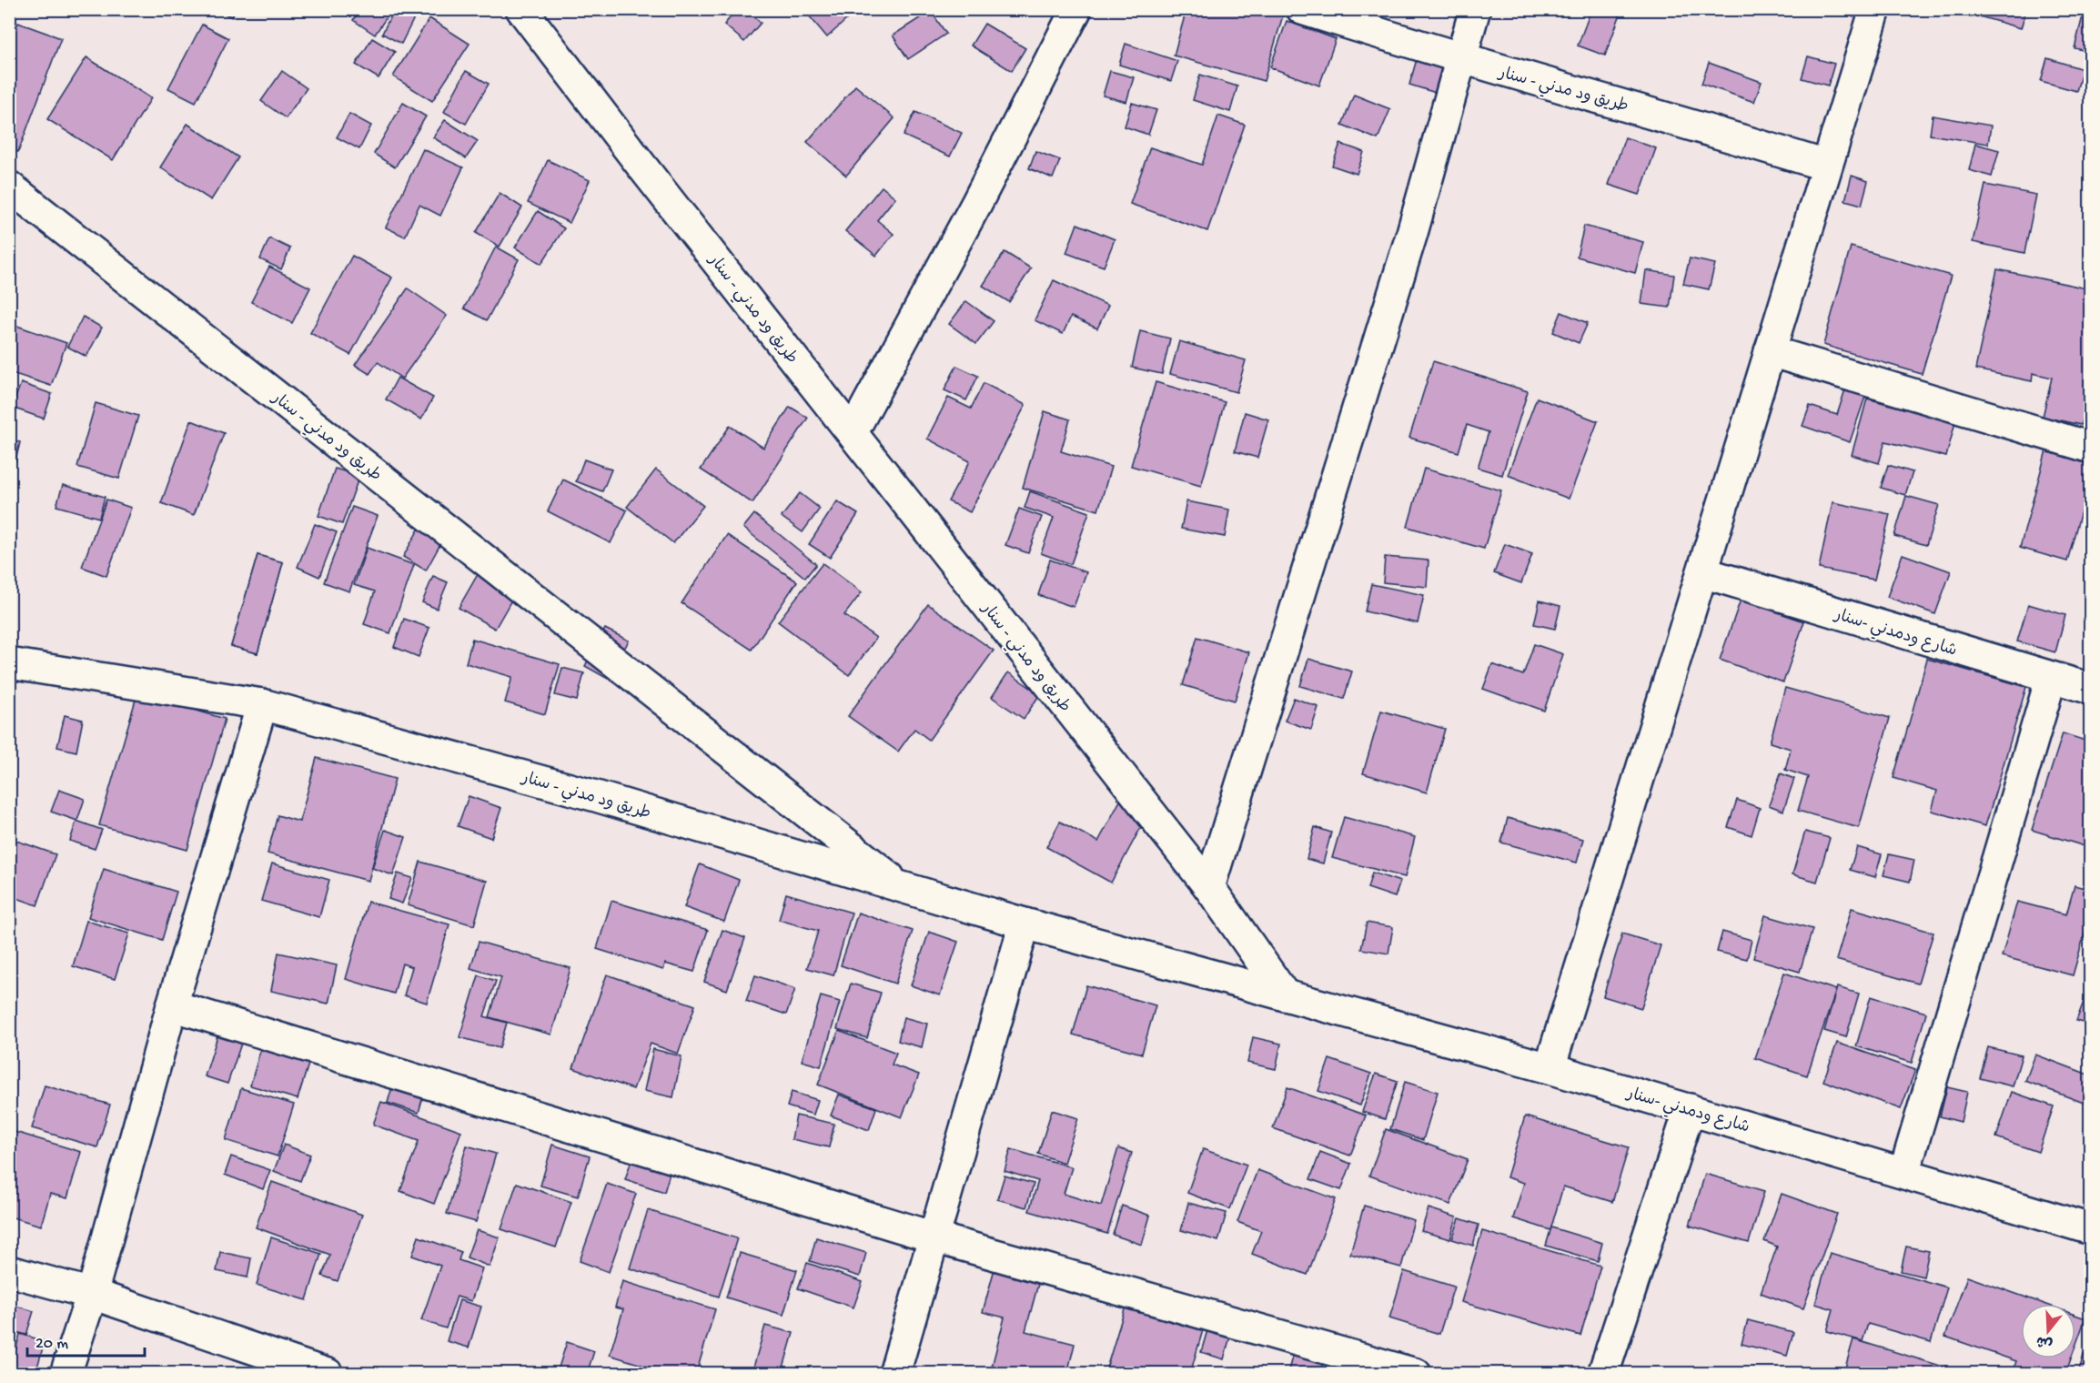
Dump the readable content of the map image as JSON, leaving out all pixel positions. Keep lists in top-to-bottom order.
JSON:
{
  "streets": {
    "street": ["طريق ود مدني - سنار", "شارع ودمدني -سنار"]
  },
  "crossings": [
    ["طريق ود مدني - سنار", "شارع ودمدني -سنار"]
  ],
  "scale_bar": "20 m",
  "north": "bottom"
}
